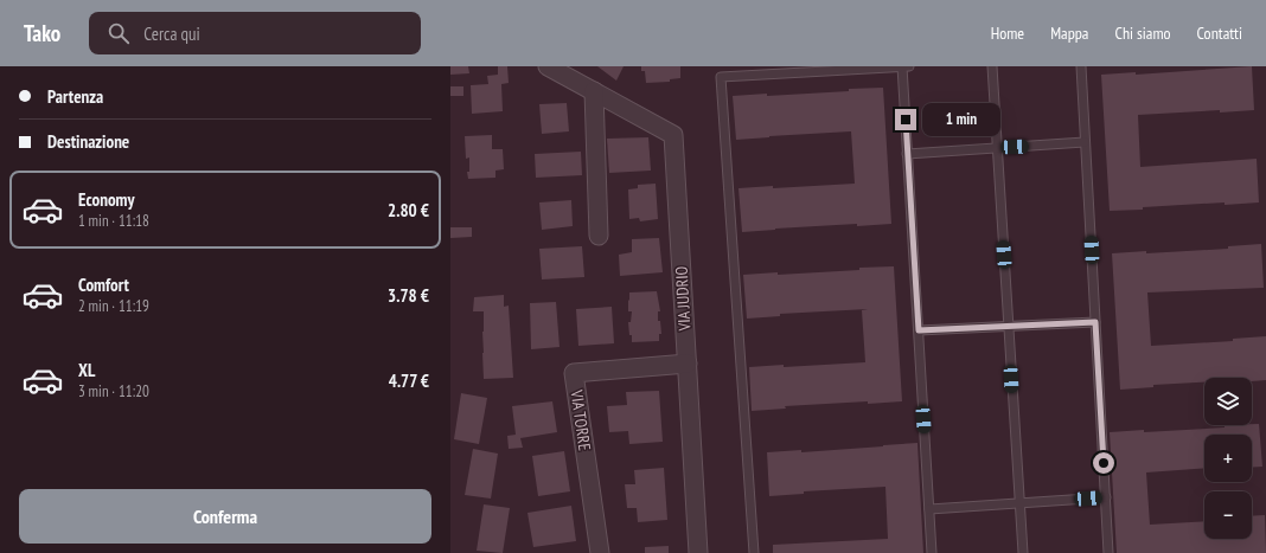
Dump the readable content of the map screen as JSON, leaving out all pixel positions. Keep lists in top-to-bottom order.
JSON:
{
  "streets": {
    "street": ["VIA JUDRIO", "VIA TORRE"]
  },
  "crossings": [
    ["VIA JUDRIO", "VIA TORRE"]
  ],
  "page": {
    "header": "Tako",
    "search": "Cerca qui",
    "nav": [
      "Home",
      "Mappa",
      "Chi siamo",
      "Contatti"
    ],
    "banner": ["Partenza", "Destinazione"],
    "bubble": "1 min",
    "list": [
      {
        "name": "Economy",
        "note": "1 min · 11:18",
        "value": "2.80 €"
      },
      {
        "name": "Comfort",
        "note": "2 min · 11:19",
        "value": "3.78 €"
      },
      {
        "name": "XL",
        "note": "3 min · 11:20",
        "value": "4.77 €"
      }
    ],
    "map_buttons": ["+", "−"],
    "buttons": "Conferma"
  }
}
